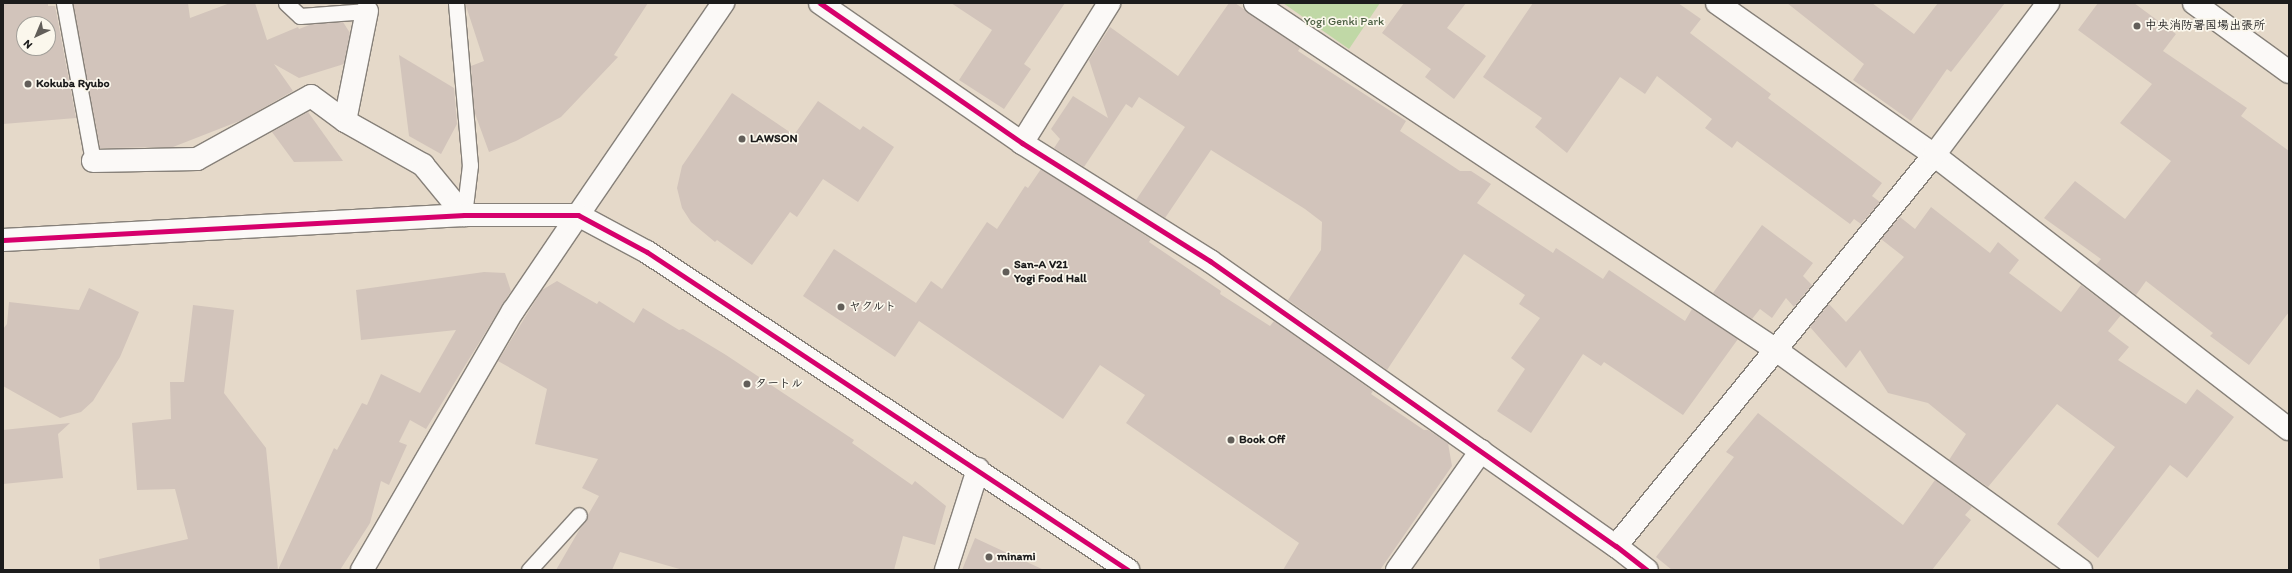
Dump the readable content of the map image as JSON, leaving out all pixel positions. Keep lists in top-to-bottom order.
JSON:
{
  "parks": ["Yogi Genki Park"],
  "places": [
    "中央消防署国場出張所",
    "Kokuba Ryubo",
    "LAWSON",
    "San-A V21 Yogi Food Hall",
    "ヤクルト",
    "タートル",
    "Book Off",
    "minami"
  ],
  "north": "bottom left"
}
